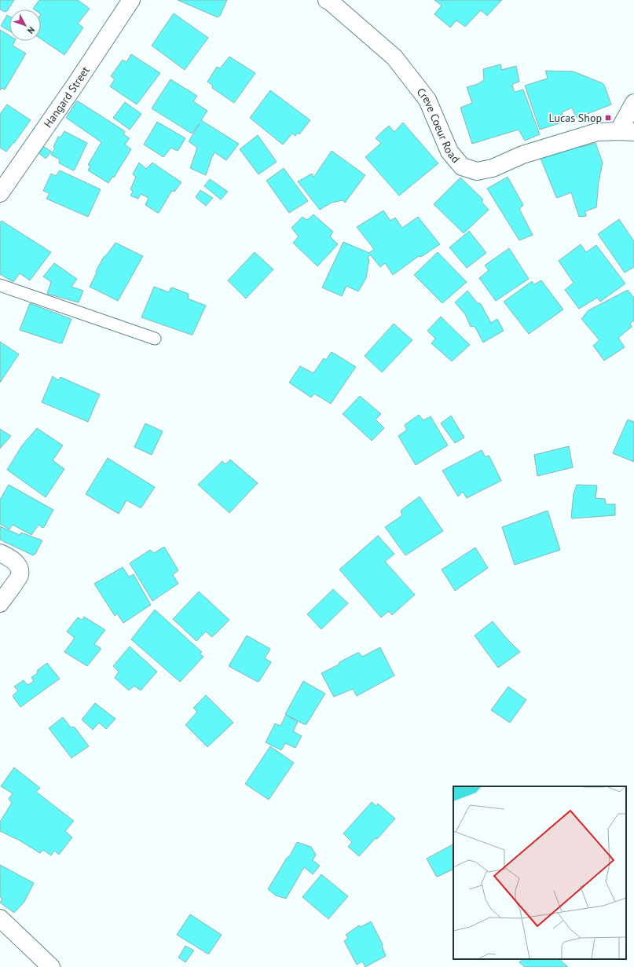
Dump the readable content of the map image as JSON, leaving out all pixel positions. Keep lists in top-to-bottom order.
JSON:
{
  "streets": {
    "street": ["Hangard Street", "Creve Coeur Road"]
  },
  "places": {
    "transit": ["Lucas Shop"]
  },
  "north": "bottom right"
}
